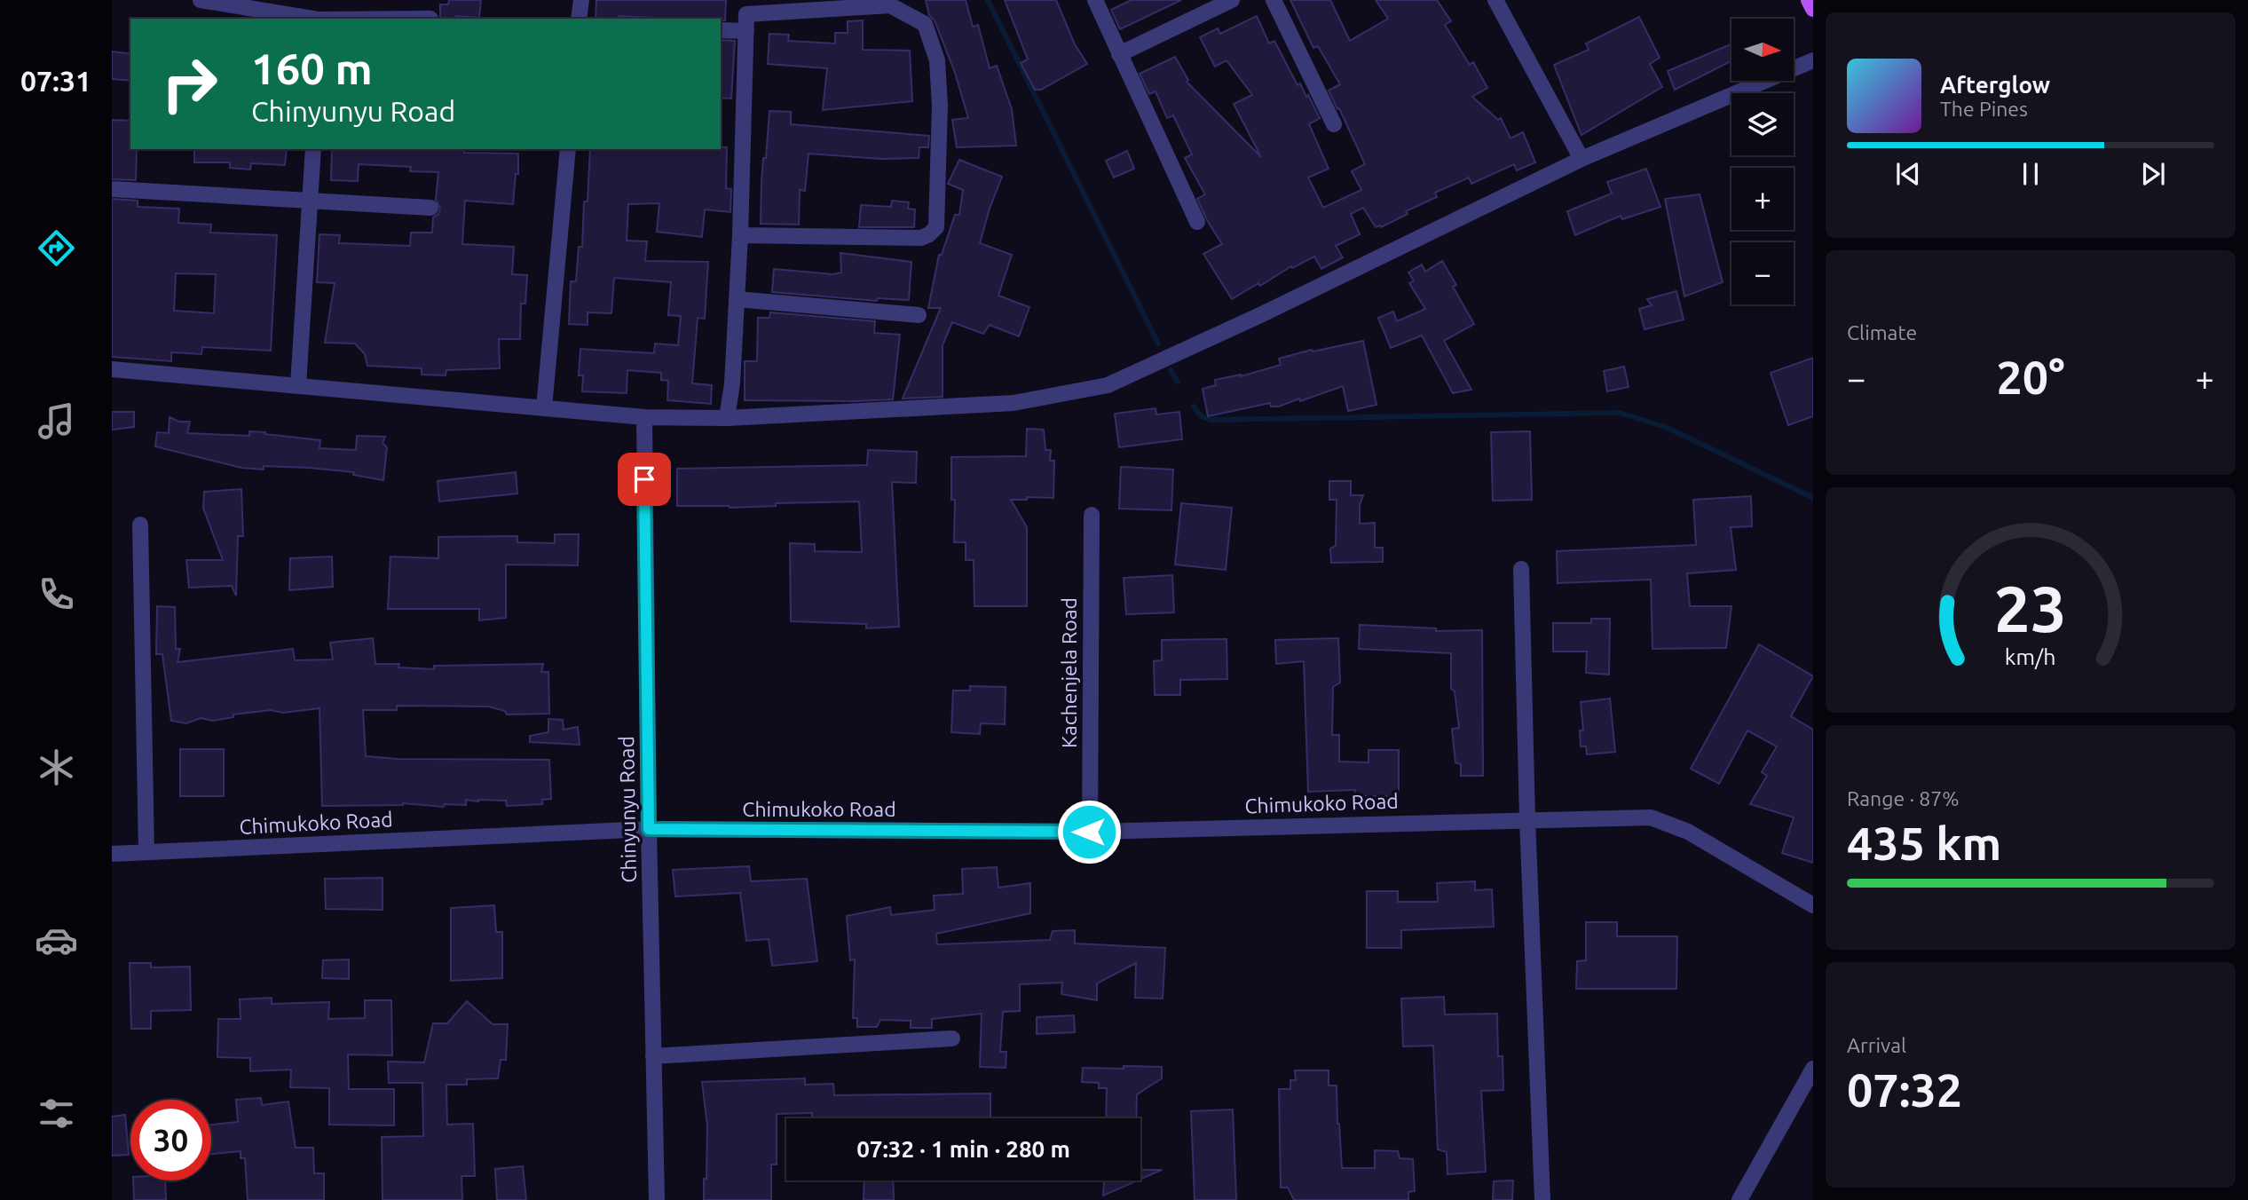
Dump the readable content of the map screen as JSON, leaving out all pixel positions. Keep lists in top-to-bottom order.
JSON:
{
  "streets": {
    "street": ["Kachenjela Road", "Chimukoko Road", "Chinyunyu Road"]
  },
  "crossings": [
    ["Kachenjela Road", "Chimukoko Road"],
    ["Chimukoko Road", "Chinyunyu Road"]
  ],
  "north": "right",
  "page": {
    "tabs": "07:31",
    "map_buttons": ["+", "−"],
    "turn": ["160 m", "Chinyunyu Road"],
    "song": ["Afterglow", "The Pines"],
    "tile": [
      "Climate",
      ["Range · 87%", "435 km"],
      ["Arrival", "07:32"]
    ],
    "heat": ["−", "20°", "+"],
    "limit": "30",
    "trip": "07:32 · 1 min · 280 m",
    "gauge": ["23", "km/h"]
  }
}
